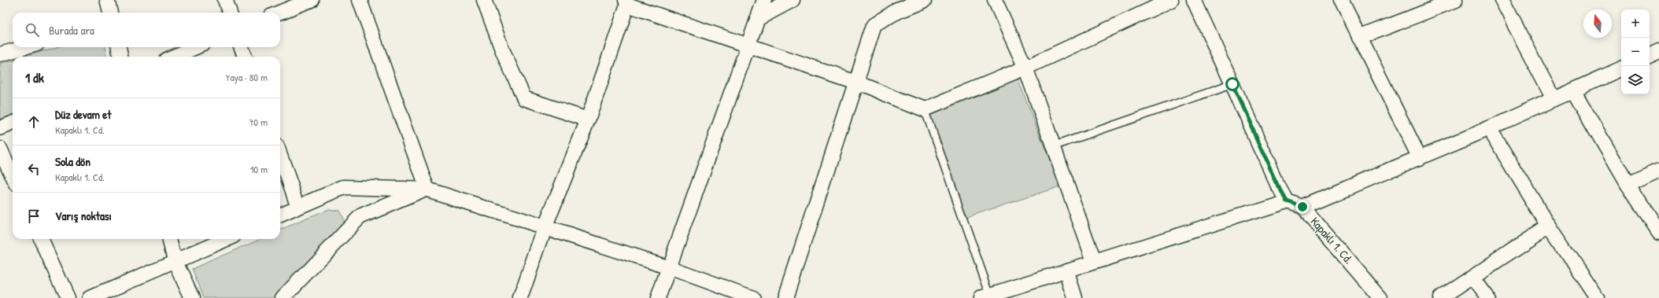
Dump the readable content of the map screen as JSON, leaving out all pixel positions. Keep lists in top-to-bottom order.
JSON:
{
  "streets": {
    "street": ["Kapaklı 1. Cd."]
  },
  "north": "top",
  "page": {
    "map_buttons": ["+", "−"],
    "search": "Burada ara",
    "heading": ["1 dk", "Yaya · 80 m"],
    "list": [
      ["Düz devam et", "Kapaklı 1. Cd.", "70 m"],
      ["Sola dön", "Kapaklı 1. Cd.", "10 m"],
      "Varış noktası"
    ]
  }
}
